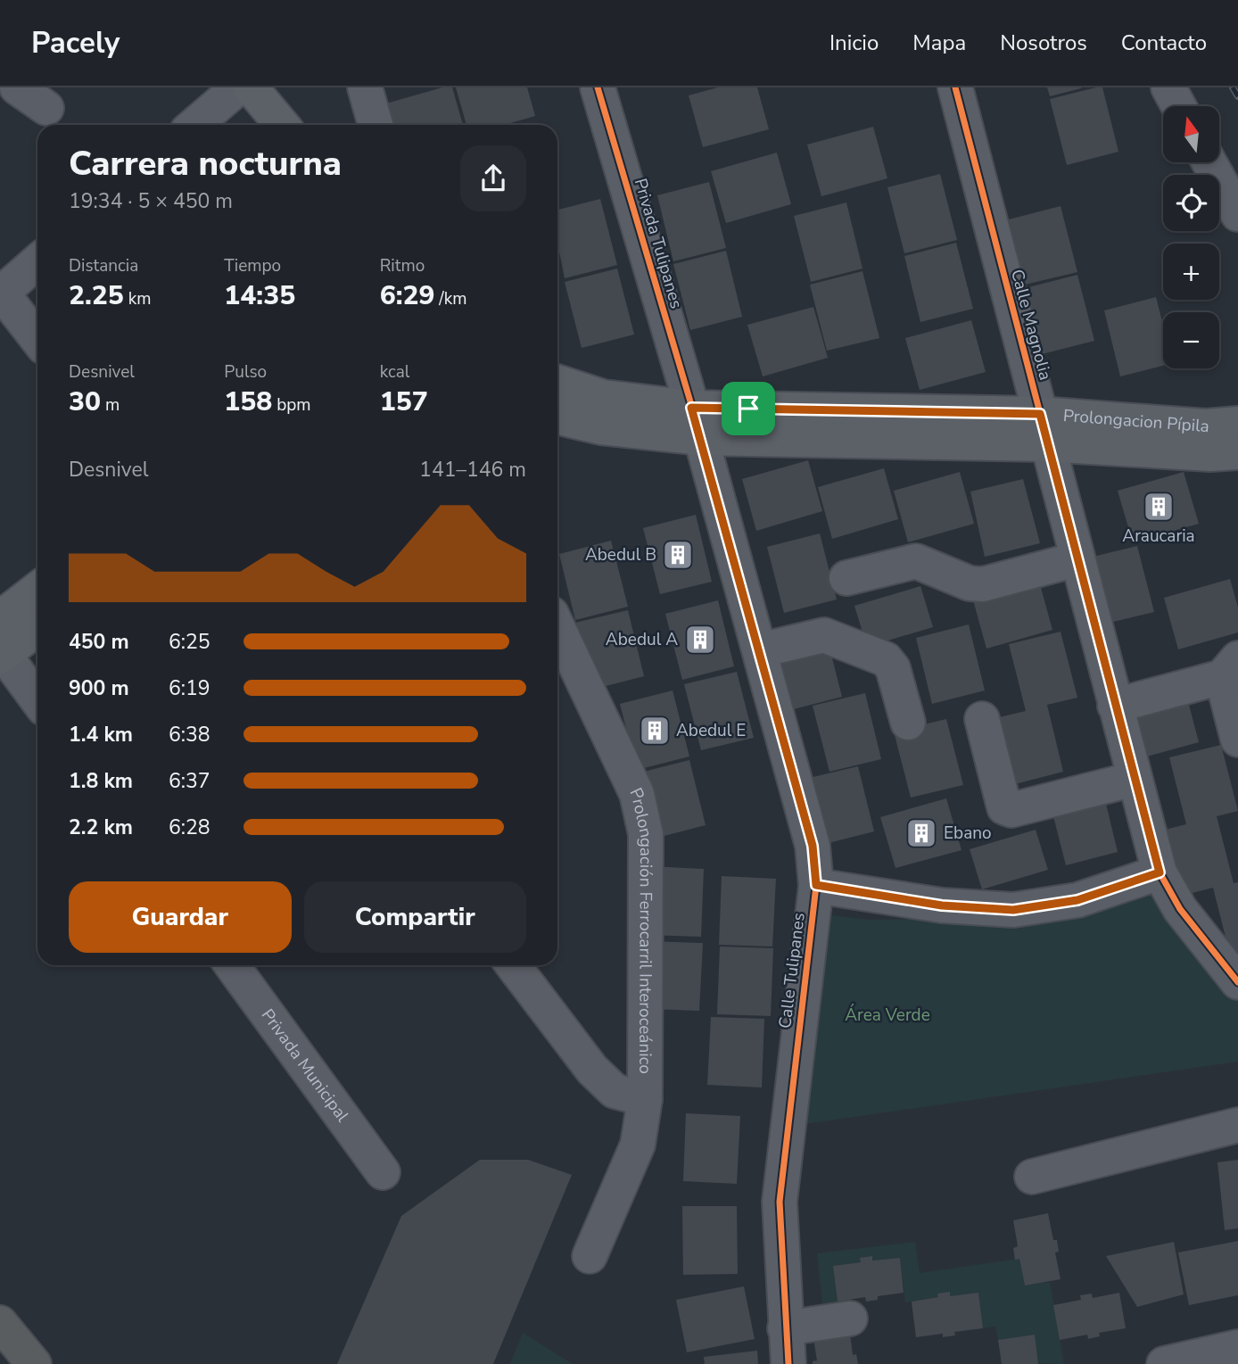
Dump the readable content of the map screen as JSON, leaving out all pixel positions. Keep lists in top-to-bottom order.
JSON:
{
  "streets": {
    "main road": ["Prolongacion Pípila"],
    "street": [
      "Privada Tulipanes",
      "Calle Magnolia",
      "Prolongación Ferrocarril Interoceánico",
      "Calle Tulipanes",
      "Privada Municipal"
    ]
  },
  "crossings": [
    ["Privada Tulipanes", "Prolongacion Pípila"],
    ["Privada Tulipanes", "Calle Tulipanes"],
    ["Calle Magnolia", "Prolongacion Pípila"],
    ["Prolongacion Pípila", "Calle Tulipanes"]
  ],
  "parks": ["Área Verde"],
  "places": {
    "building": [
      "Araucaria",
      "Abedul B",
      "Abedul A",
      "Abedul E",
      "Ebano"
    ]
  },
  "north": "top",
  "page": {
    "header": "Pacely",
    "nav": [
      "Inicio",
      "Mapa",
      "Nosotros",
      "Contacto"
    ],
    "map_buttons": ["+", "−"],
    "heading": ["Carrera nocturna", "19:34 · 5 × 450 m"],
    "stats": [
      ["Distancia", "2.25 km"],
      ["Tiempo", "14:35"],
      ["Ritmo", "6:29 /km"],
      ["Desnivel", "30 m"],
      ["Pulso", "158 bpm"],
      ["kcal", "157"]
    ],
    "chart": ["Desnivel", "141–146 m"],
    "list": [
      {
        "name": "450 m",
        "note": "6:25"
      },
      {
        "name": "900 m",
        "note": "6:19"
      },
      {
        "name": "1.4 km",
        "note": "6:38"
      },
      {
        "name": "1.8 km",
        "note": "6:37"
      },
      {
        "name": "2.2 km",
        "note": "6:28"
      }
    ],
    "buttons": ["Guardar", "Compartir"]
  }
}
